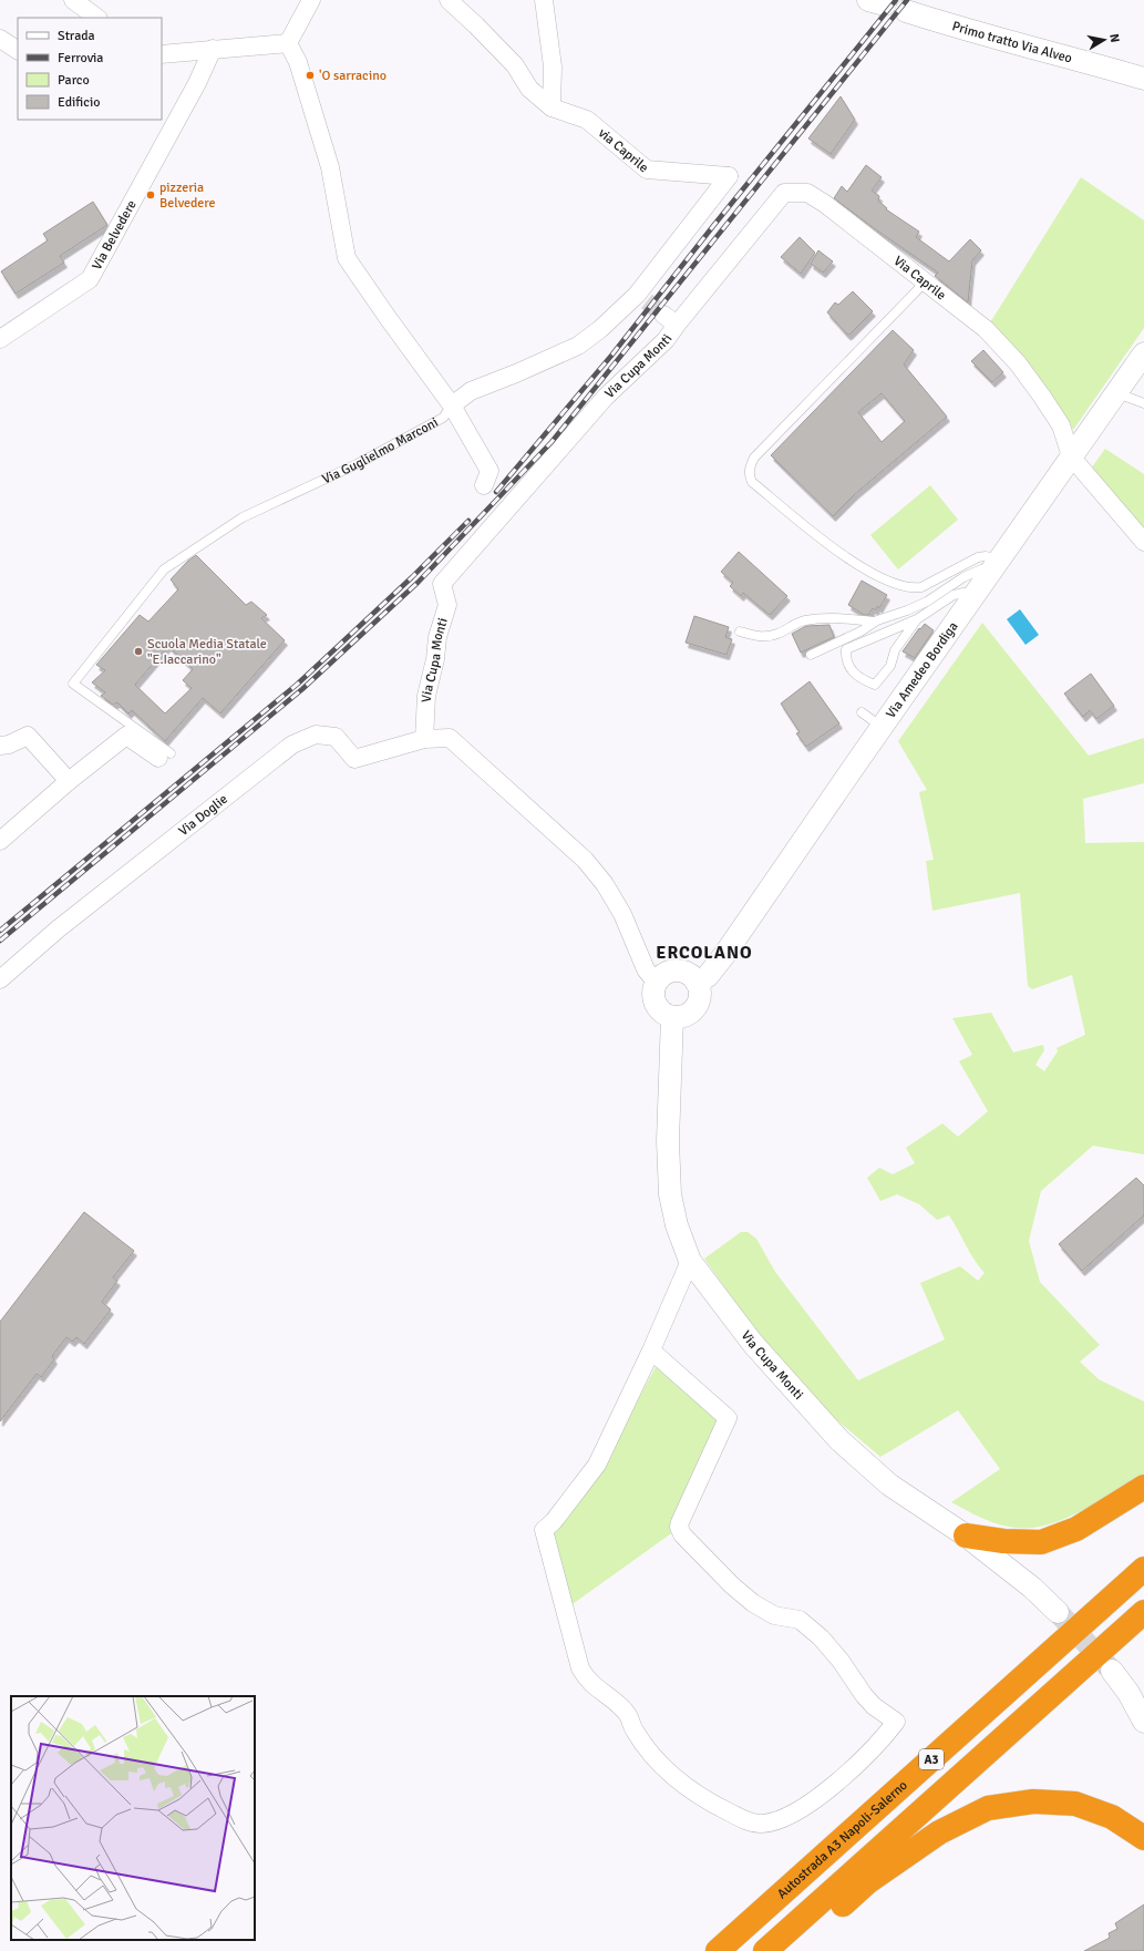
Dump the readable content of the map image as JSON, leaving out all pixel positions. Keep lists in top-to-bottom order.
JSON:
{
  "streets": {
    "highway": ["A3", "Autostrada A3 Napoli-Salerno"],
    "street": [
      "Primo tratto Via Alveo",
      "via Caprile",
      "Via Belvedere",
      "Via Caprile",
      "Via Cupa Monti",
      "Via Amedeo Bordiga",
      "Via Doglie"
    ],
    "lane": ["Via Guglielmo Marconi"]
  },
  "crossings": [
    ["via Caprile", "Via Guglielmo Marconi"],
    ["Via Caprile", "Via Cupa Monti"],
    ["Via Caprile", "Via Amedeo Bordiga"],
    ["Via Cupa Monti", "Via Amedeo Bordiga"],
    ["Via Cupa Monti", "Via Doglie"]
  ],
  "districts": ["ERCOLANO"],
  "places": ["'O sarracino", "pizzeria Belvedere", "Scuola Media Statale \"E.Iaccarino\""],
  "legend": [
    "Strada",
    "Ferrovia",
    "Parco",
    "Edificio"
  ],
  "north": "right"
}
